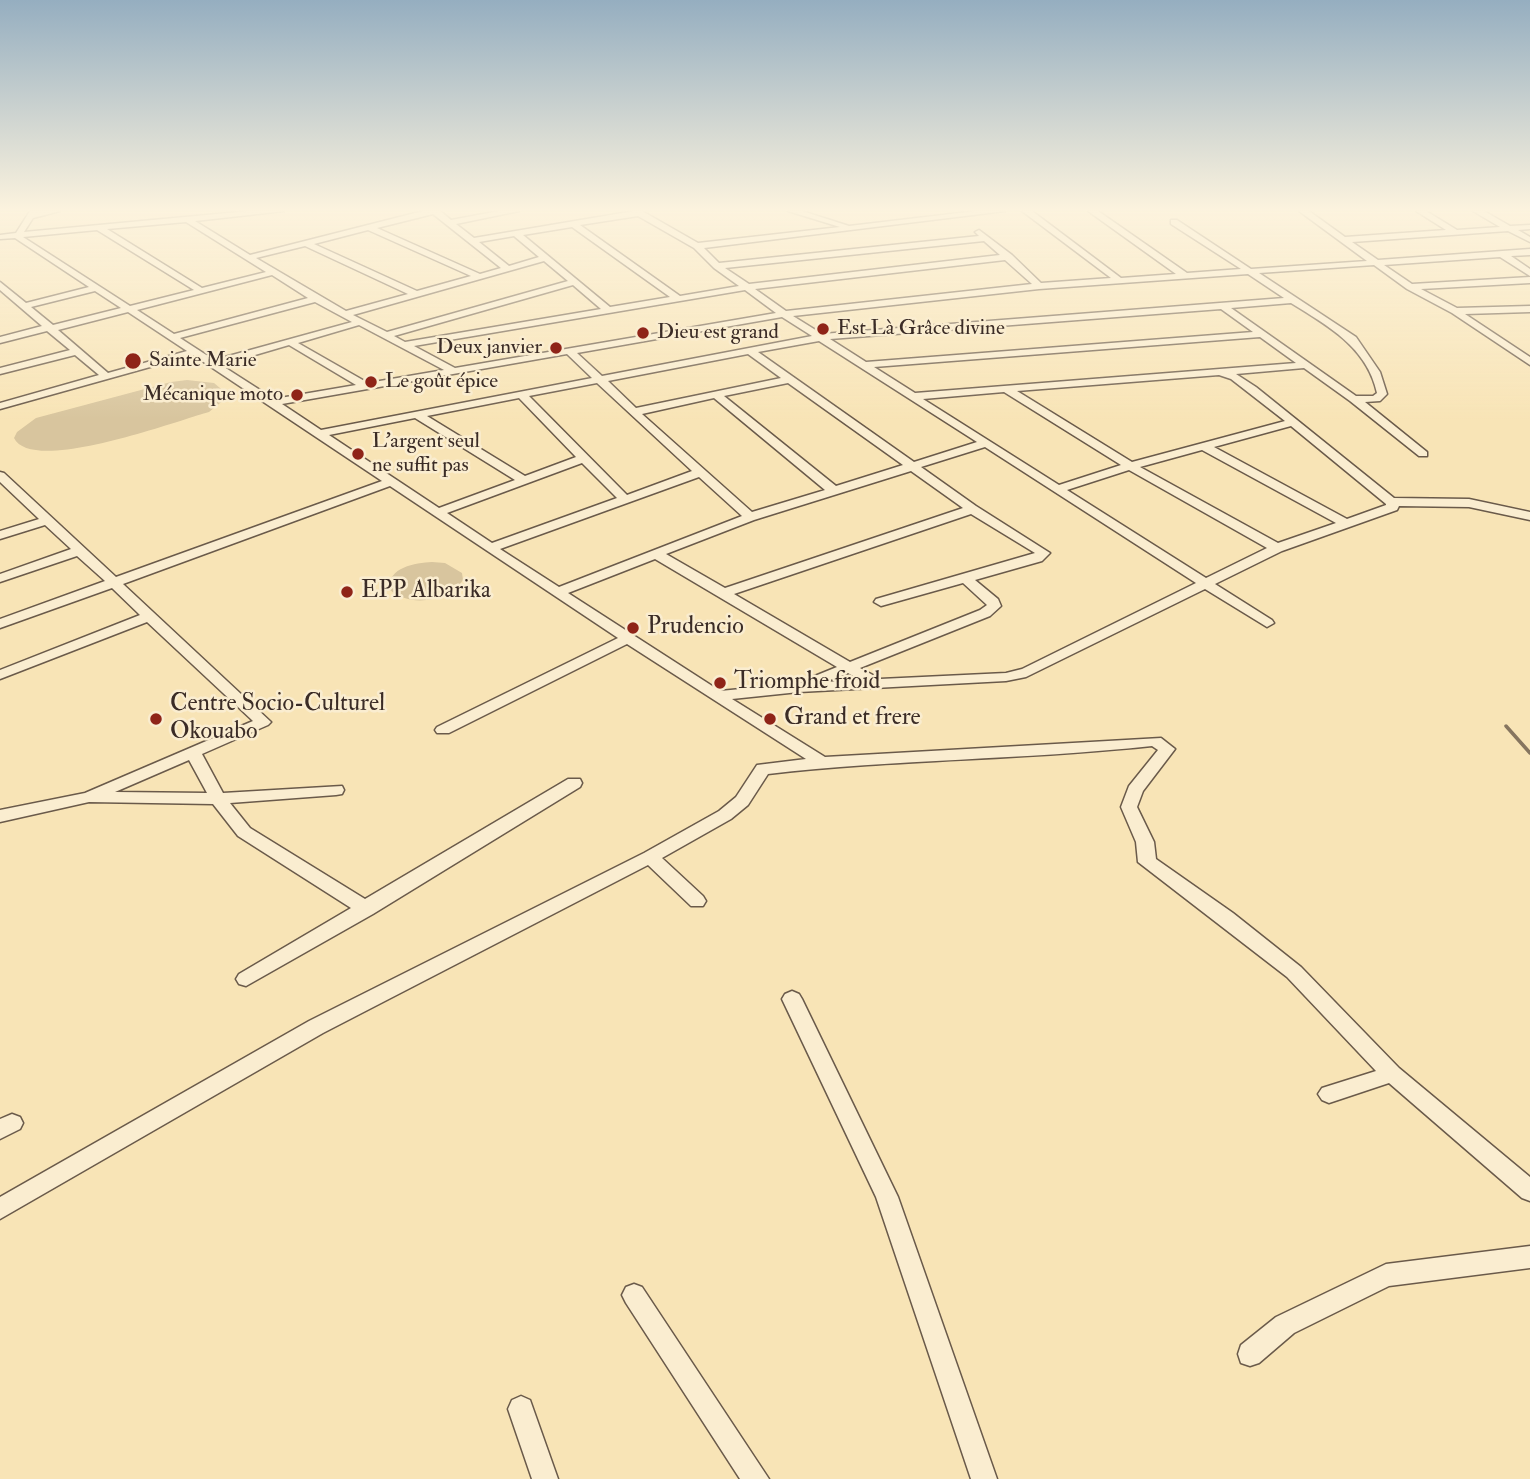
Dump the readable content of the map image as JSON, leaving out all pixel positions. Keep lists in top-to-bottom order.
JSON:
{
  "places": [
    "Est Là Grâce divine",
    "Dieu est grand",
    "Deux janvier",
    "Sainte Marie",
    "Le goût épice",
    "Mécanique moto",
    "L'argent seul ne suffit pas",
    "EPP Albarika",
    "Prudencio",
    "Triomphe froid",
    "Centre Socio-Culturel Okouabo",
    "Grand et frere"
  ]
}
